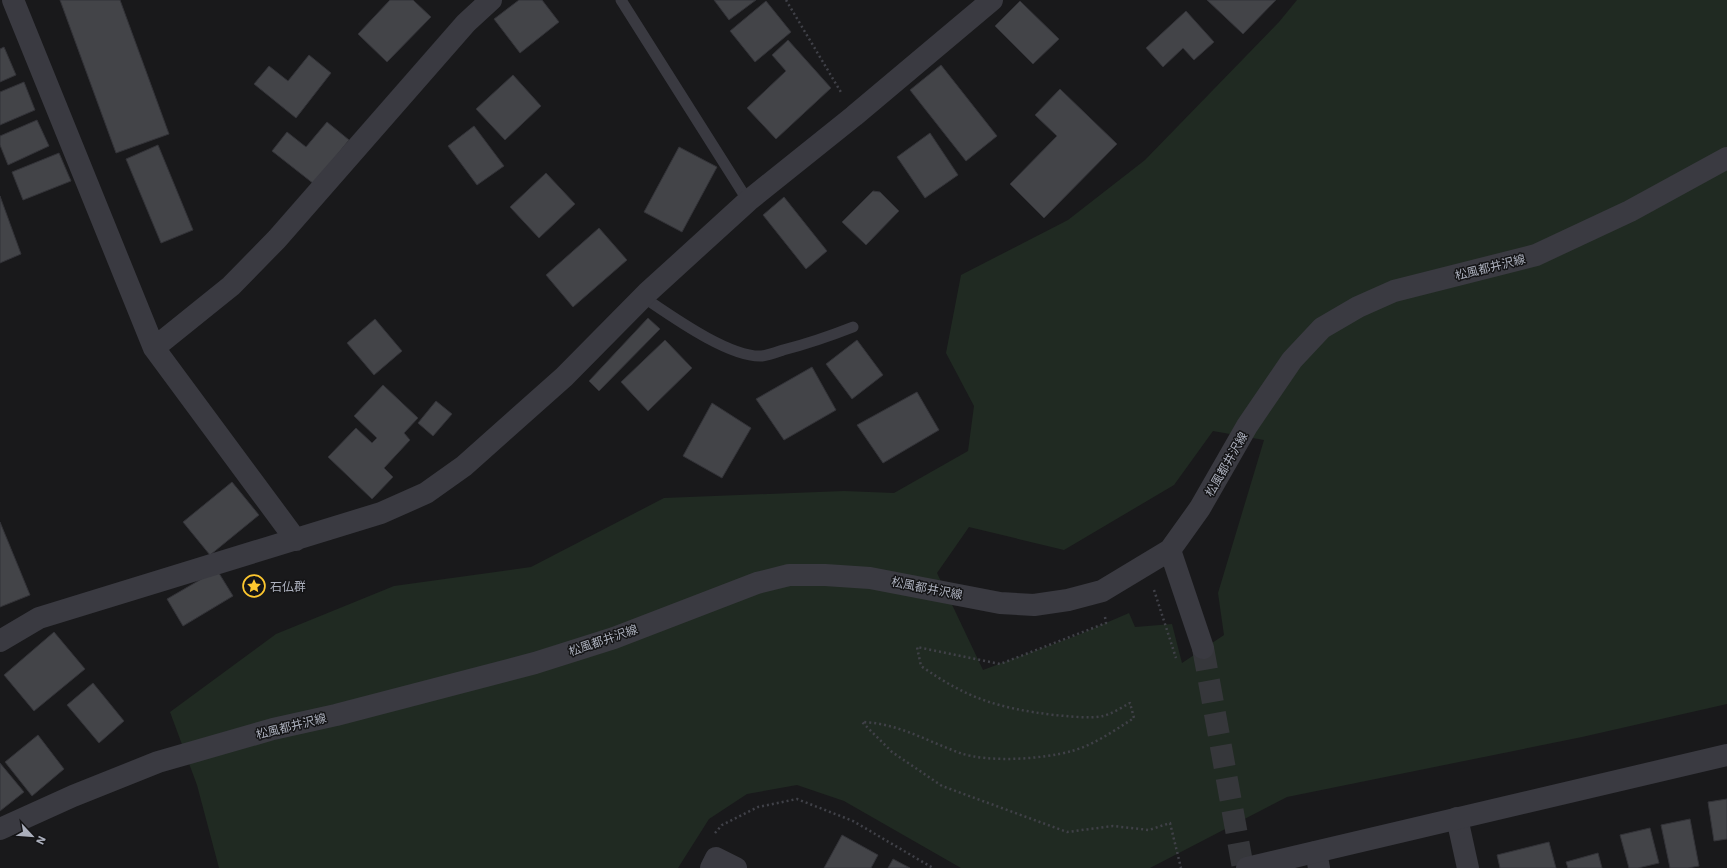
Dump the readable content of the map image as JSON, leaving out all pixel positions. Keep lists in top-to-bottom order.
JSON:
{
  "streets": {
    "street": ["松風都井沢線"]
  },
  "places": {
    "place": ["石仏群"]
  },
  "north": "bottom right"
}
